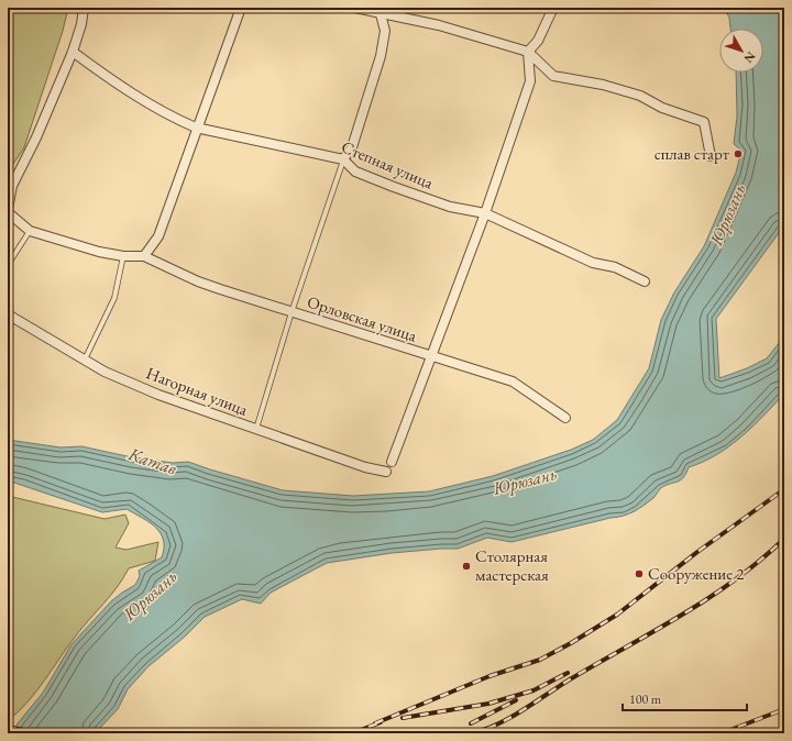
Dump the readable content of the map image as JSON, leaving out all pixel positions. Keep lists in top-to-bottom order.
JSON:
{
  "streets": {
    "street": ["Степная улица", "Орловская улица", "Нагорная улица"]
  },
  "water": ["Юрюзань", "Катав"],
  "places": ["сплав старт", "Столярная мастерская", "Сооружение 2"],
  "scale_bar": "100 m",
  "north": "bottom right"
}
